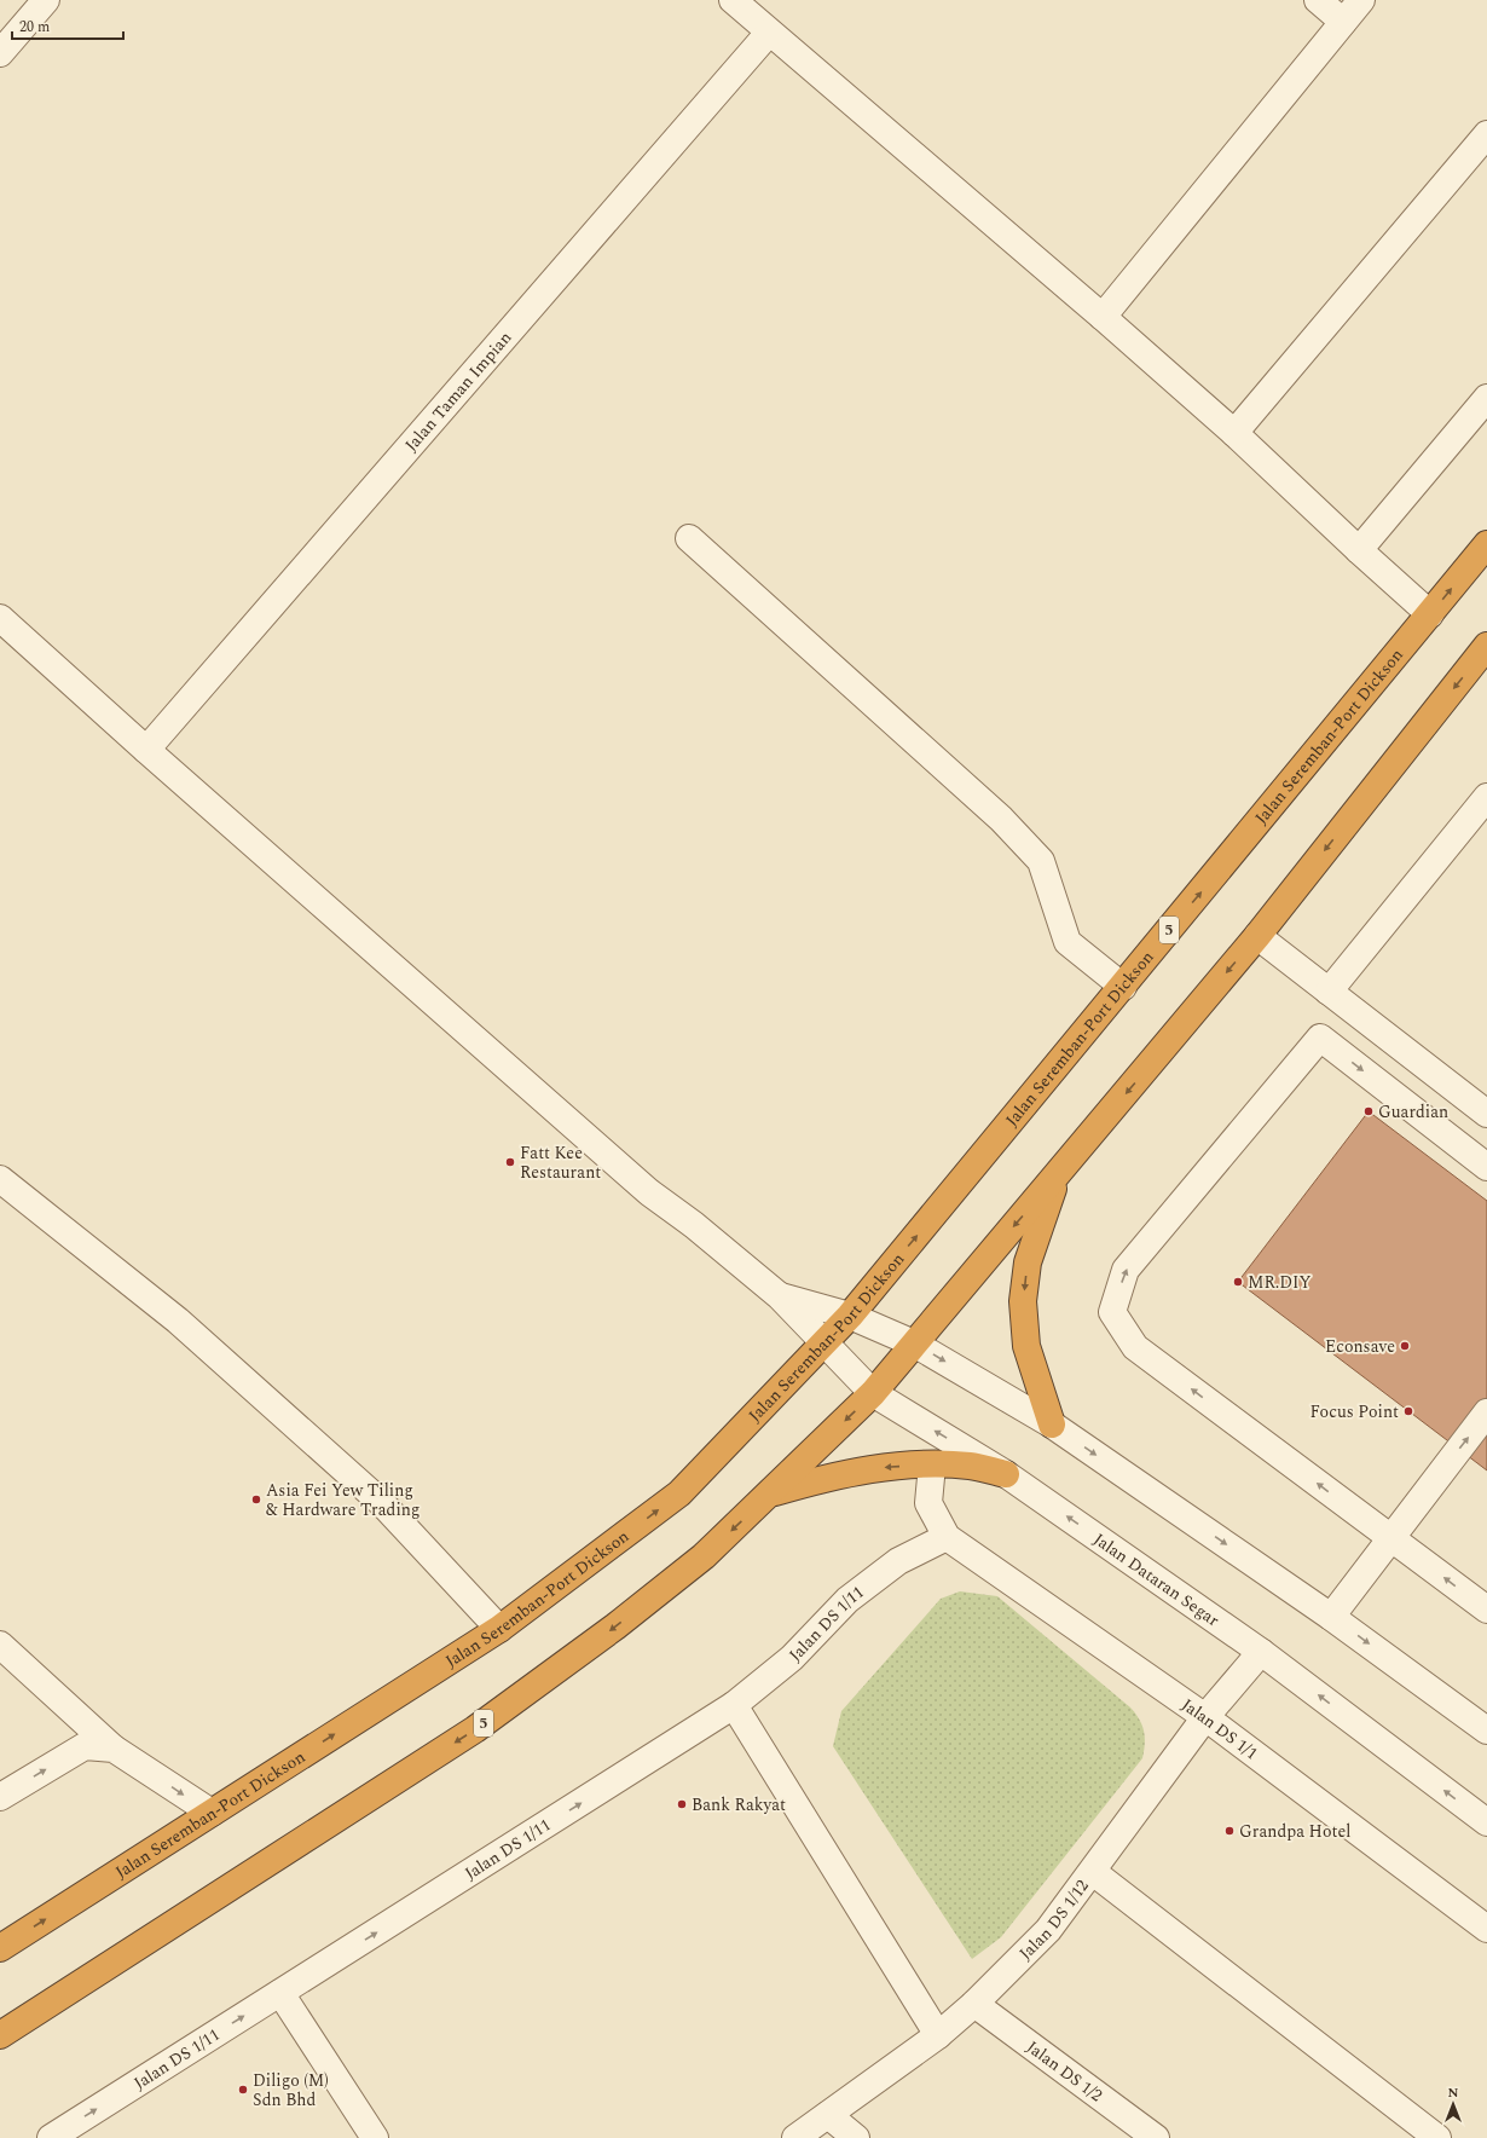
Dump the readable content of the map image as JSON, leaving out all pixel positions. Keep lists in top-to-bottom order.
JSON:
{
  "streets": {
    "highway": ["Jalan Seremban-Port Dickson", "5"],
    "street": [
      "Jalan Taman Impian",
      "Jalan Dataran Segar",
      "Jalan DS 1/11",
      "Jalan DS 1/1",
      "Jalan DS 1/12",
      "Jalan DS 1/2"
    ]
  },
  "crossings": [
    ["Jalan Taman Impian", "Jalan Dataran Segar"],
    ["Jalan Seremban-Port Dickson", "Jalan Dataran Segar"],
    ["5", "Jalan Dataran Segar"],
    ["Jalan Dataran Segar", "Jalan DS 1/12"],
    ["Jalan DS 1/11", "Jalan DS 1/1"],
    ["Jalan DS 1/1", "Jalan DS 1/12"],
    ["Jalan DS 1/12", "Jalan DS 1/2"]
  ],
  "one_way": ["Jalan DS 1/11"],
  "places": [
    "Guardian",
    "Fatt Kee Restaurant",
    "MR.DIY",
    "Econsave",
    "Focus Point",
    "Asia Fei Yew Tiling & Hardware Trading",
    "Bank Rakyat",
    "Grandpa Hotel",
    "Diligo (M) Sdn Bhd"
  ],
  "scale_bar": "20 m",
  "north": "top"
}
